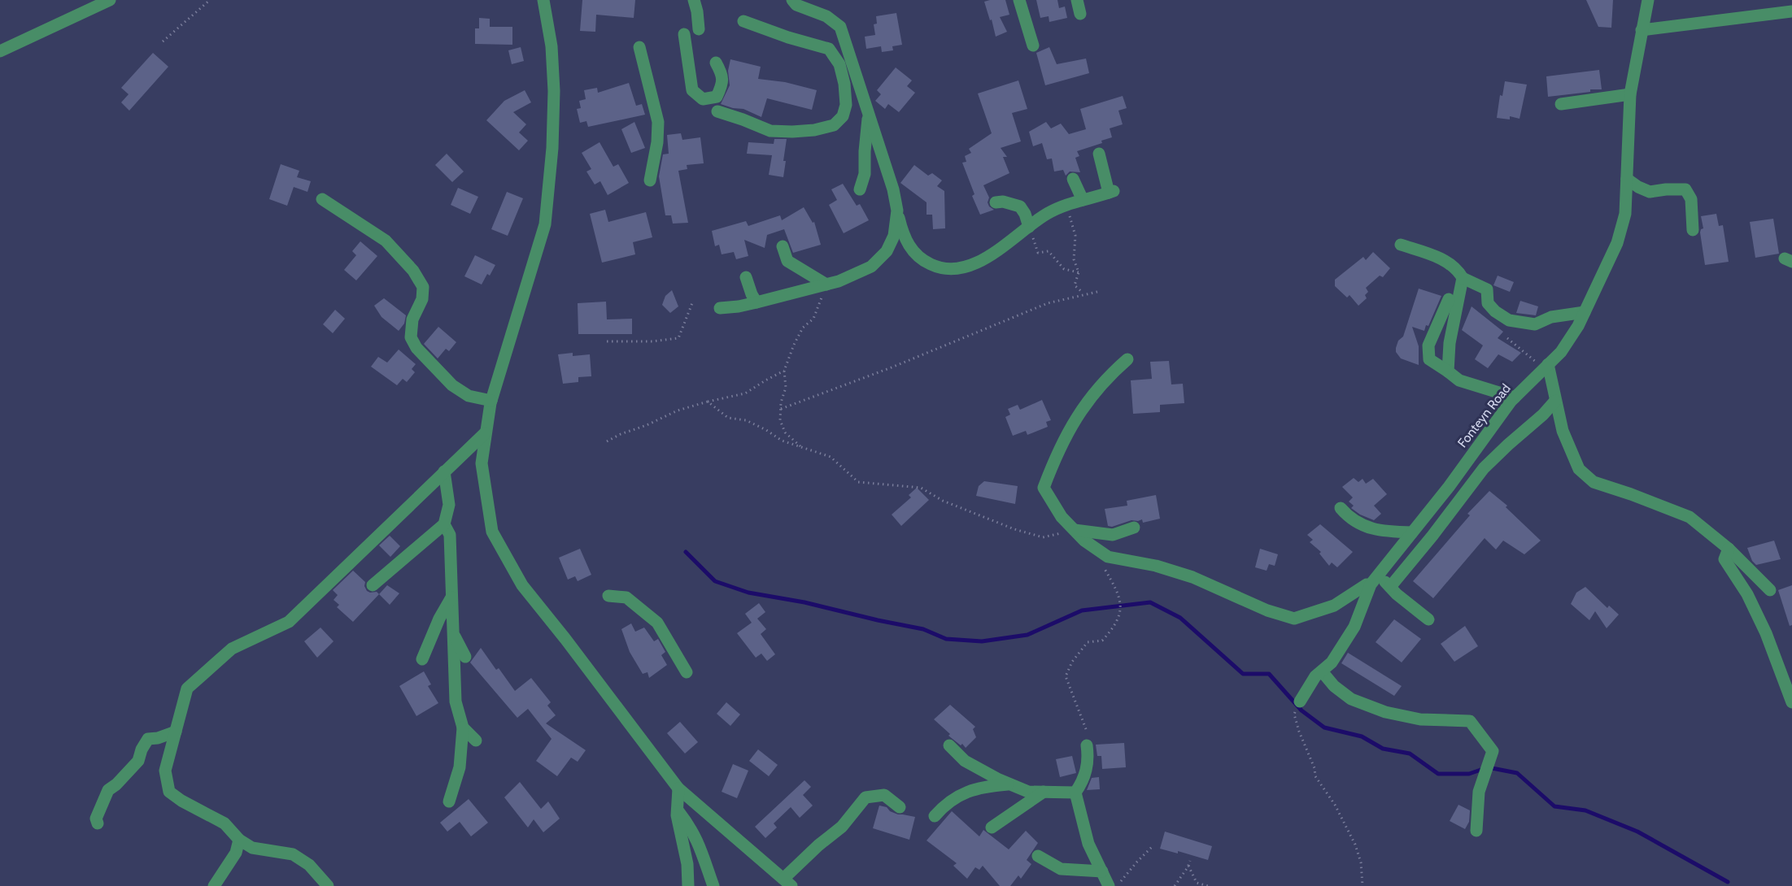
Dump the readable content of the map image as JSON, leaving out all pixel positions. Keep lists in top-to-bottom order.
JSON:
{
  "streets": {
    "street": ["Fonteyn Road"]
  }
}
